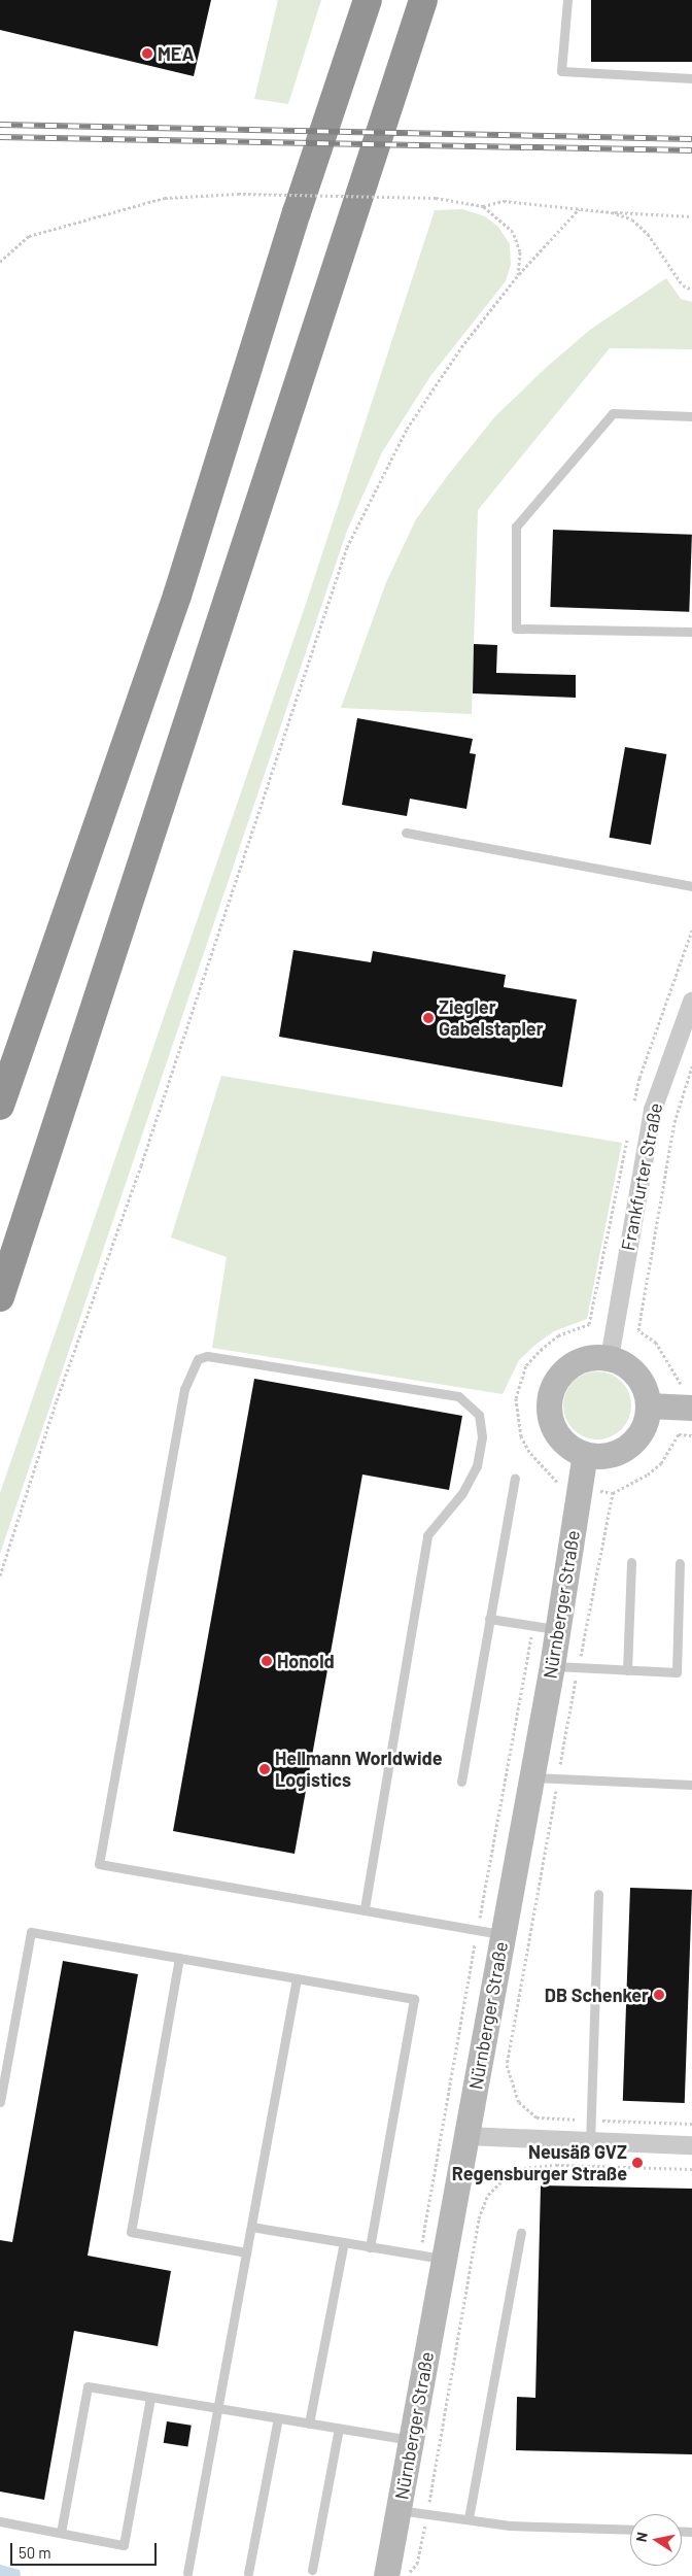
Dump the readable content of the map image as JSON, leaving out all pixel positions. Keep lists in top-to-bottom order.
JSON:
{
  "streets": {
    "street": ["Frankfurter Straße", "Nürnberger Straße"]
  },
  "crossings": [
    ["Frankfurter Straße", "Nürnberger Straße"]
  ],
  "places": [
    "MEA",
    "Ziegler Gabelstapler",
    "Honold",
    "Hellmann Worldwide Logistics",
    "DB Schenker",
    "Neusäß GVZ Regensburger Straße"
  ],
  "scale_bar": "50 m",
  "north": "left"
}
